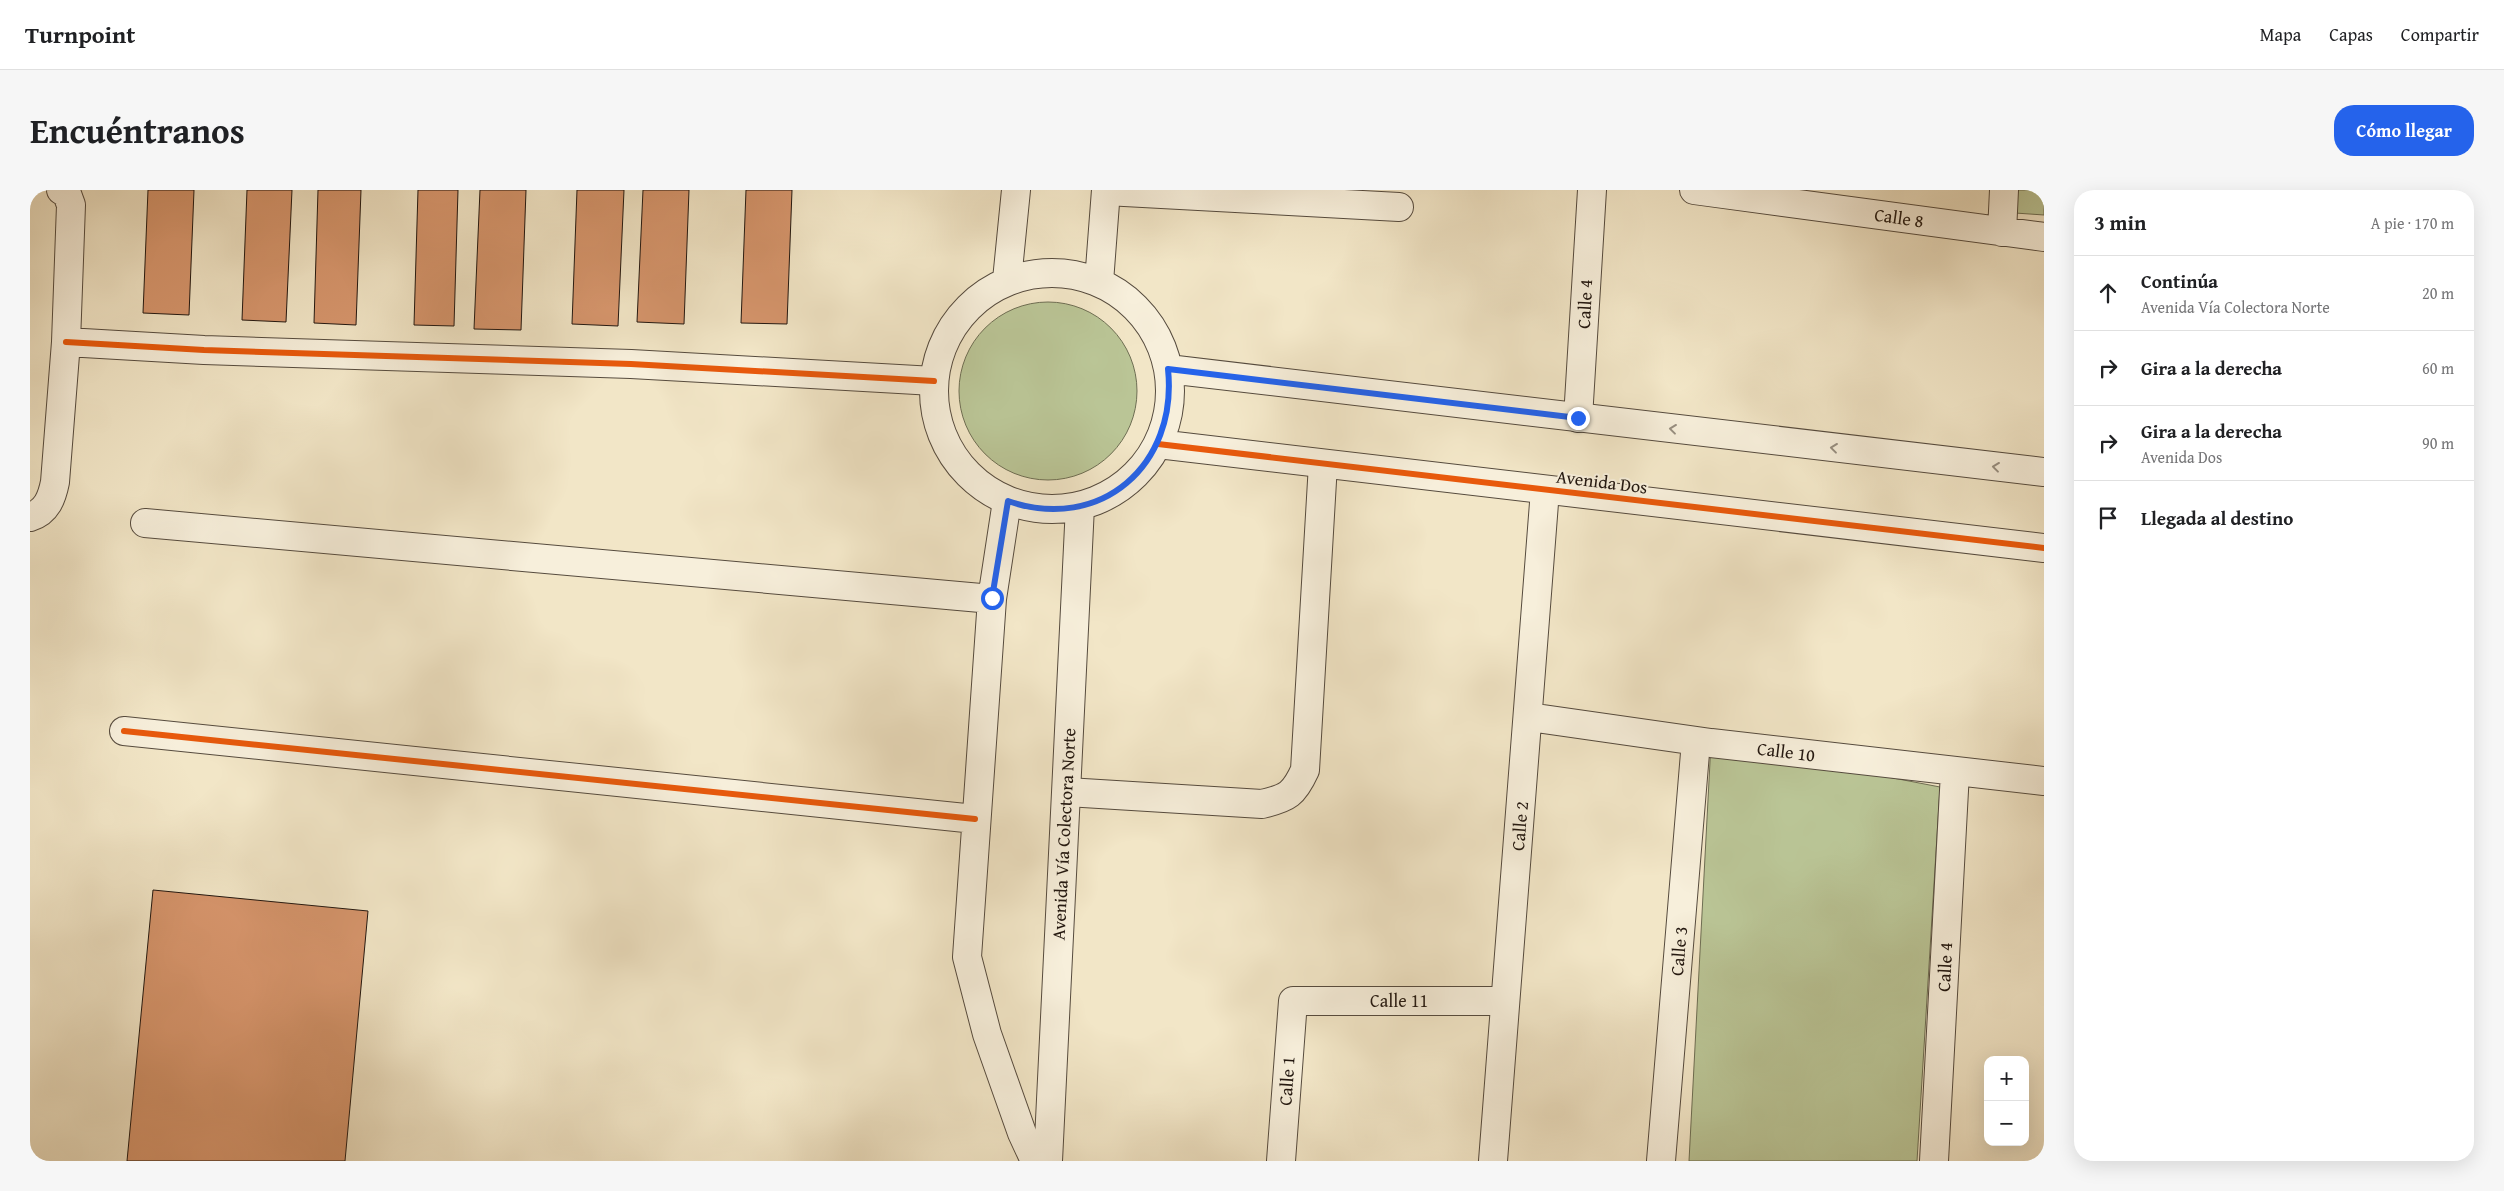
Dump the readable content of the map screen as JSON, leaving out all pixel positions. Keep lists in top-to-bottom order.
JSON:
{
  "streets": {
    "street": [
      "Calle 8",
      "Calle 4",
      "Avenida Dos",
      "Calle 10",
      "Calle 2",
      "Avenida Vía Colectora Norte",
      "Calle 3",
      "Calle 11",
      "Calle 1"
    ]
  },
  "crossings": [
    ["Calle 4", "Calle 10"],
    ["Avenida Dos", "Calle 2"],
    ["Calle 10", "Calle 2"],
    ["Calle 10", "Calle 3"],
    ["Calle 2", "Calle 11"],
    ["Calle 11", "Calle 1"]
  ],
  "page": {
    "header": "Turnpoint",
    "nav": ["Mapa", "Capas", "Compartir"],
    "title": "Encuéntranos",
    "buttons": "Cómo llegar",
    "heading": ["3 min", "A pie · 170 m"],
    "list": [
      ["Continúa", "Avenida Vía Colectora Norte", "20 m"],
      ["Gira a la derecha", "60 m"],
      ["Gira a la derecha", "Avenida Dos", "90 m"],
      "Llegada al destino"
    ],
    "map_buttons": ["+", "−"]
  }
}
